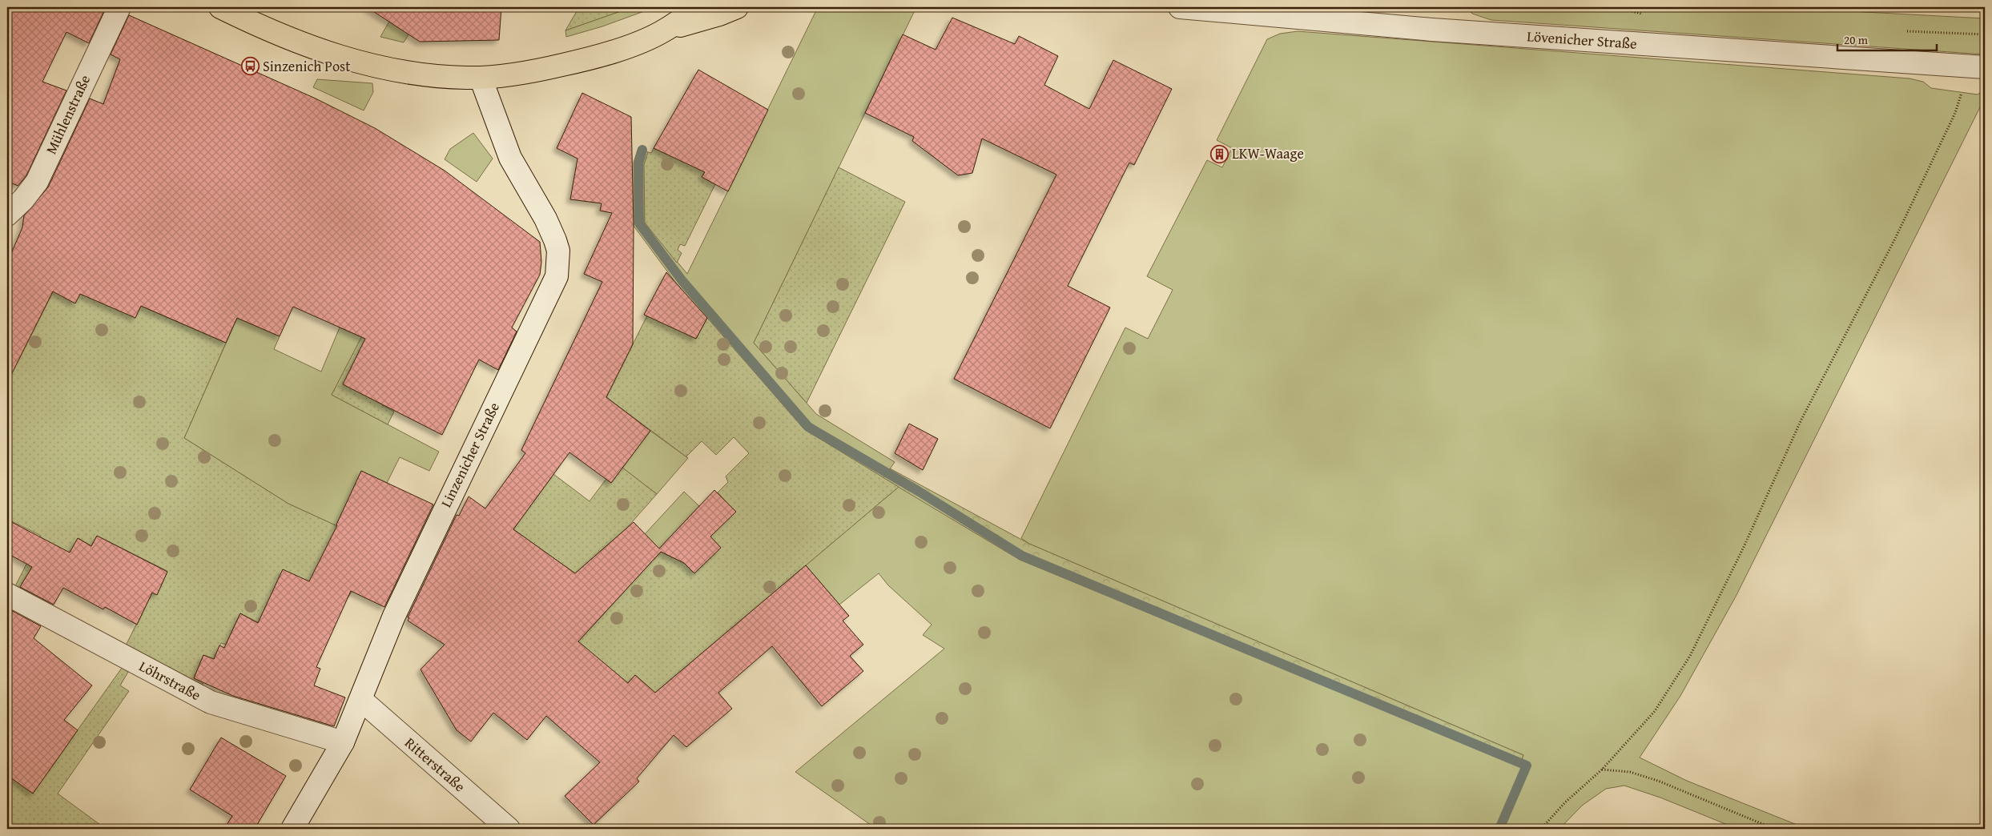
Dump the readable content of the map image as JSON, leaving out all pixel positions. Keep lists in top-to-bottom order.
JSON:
{
  "streets": {
    "street": [
      "Lövenicher Straße",
      "Mühlenstraße",
      "Linzenicher Straße",
      "Löhrstraße",
      "Ritterstraße"
    ]
  },
  "crossings": [
    ["Linzenicher Straße", "Löhrstraße"],
    ["Linzenicher Straße", "Ritterstraße"]
  ],
  "places": {
    "bus stop": ["Sinzenich Post"],
    "building": ["LKW-Waage"]
  },
  "scale_bar": "20 m"
}
